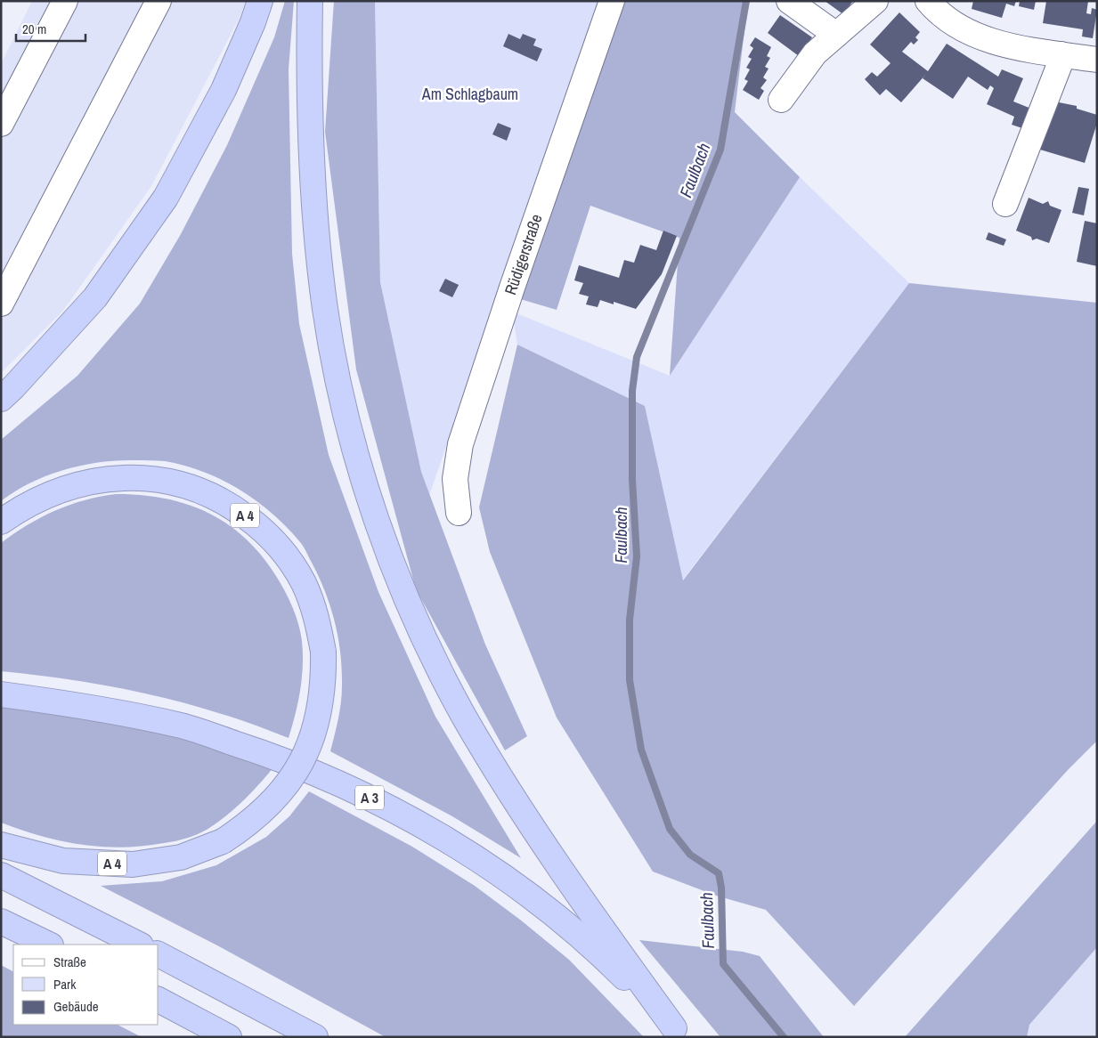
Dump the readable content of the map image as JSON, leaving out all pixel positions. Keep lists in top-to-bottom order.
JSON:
{
  "streets": {
    "highway": ["A 4", "A 3"],
    "street": ["Rüdigerstraße"]
  },
  "water": ["Faulbach"],
  "parks": ["Am Schlagbaum"],
  "legend": ["Straße", "Park", "Gebäude"],
  "scale_bar": "20 m"
}
